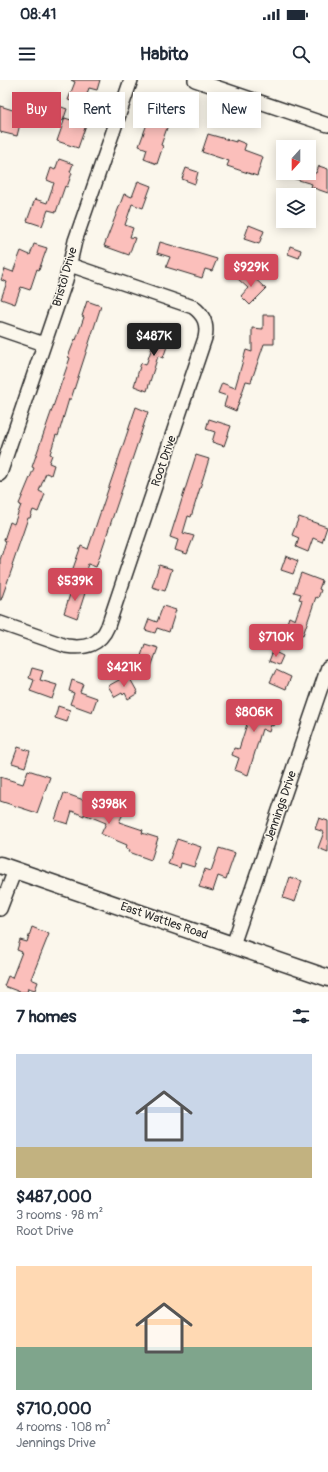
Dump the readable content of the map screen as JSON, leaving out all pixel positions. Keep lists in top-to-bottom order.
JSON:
{
  "streets": {
    "main road": ["East Wattles Road"],
    "street": ["Bristol Drive", "Root Drive", "Jennings Drive"]
  },
  "crossings": [
    ["Bristol Drive", "Root Drive"],
    ["Jennings Drive", "East Wattles Road"]
  ],
  "north": "bottom",
  "page": {
    "status": "08:41",
    "header": "Habito",
    "chip": [
      "Buy",
      "Rent",
      "Filters",
      "New"
    ],
    "price": [
      "$929K",
      "$487K",
      "$539K",
      "$710K",
      "$421K",
      "$806K",
      "$398K"
    ],
    "heading": "7 homes",
    "list": [
      {
        "name": "$487,000",
        "note": "3 rooms · 98 m² · Root Drive"
      },
      {
        "name": "$710,000",
        "note": "4 rooms · 108 m² · Jennings Drive"
      }
    ]
  }
}
